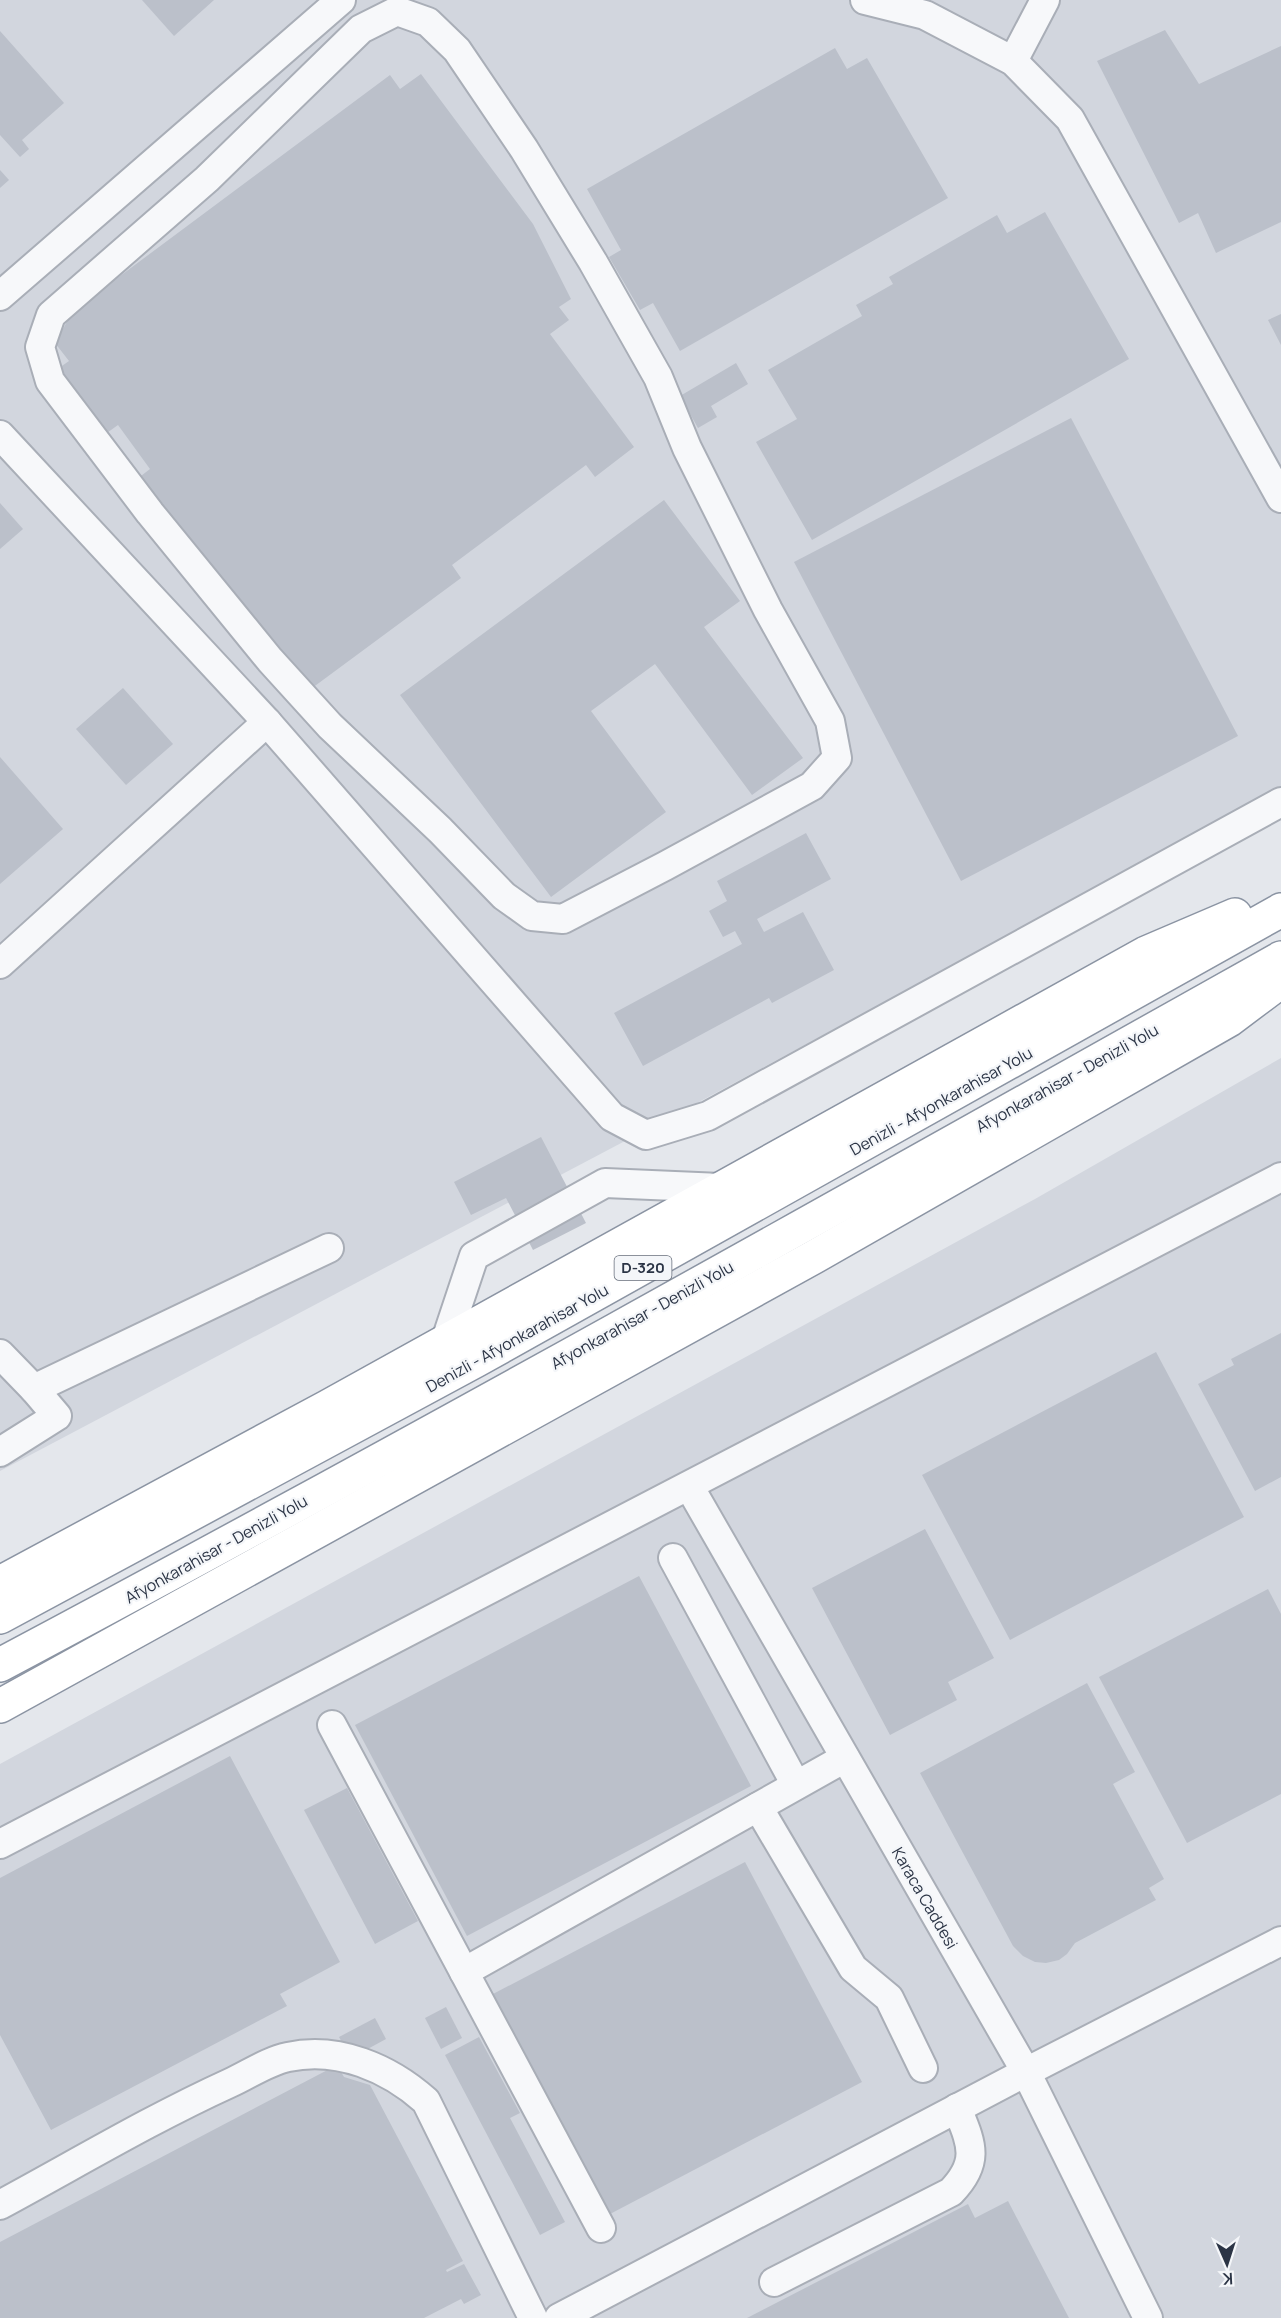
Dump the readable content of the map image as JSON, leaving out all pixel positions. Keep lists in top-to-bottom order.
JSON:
{
  "streets": {
    "highway": ["Afyonkarahisar - Denizli Yolu", "Denizli - Afyonkarahisar Yolu", "D-320"],
    "street": ["Karaca Caddesi"]
  },
  "north": "bottom"
}
